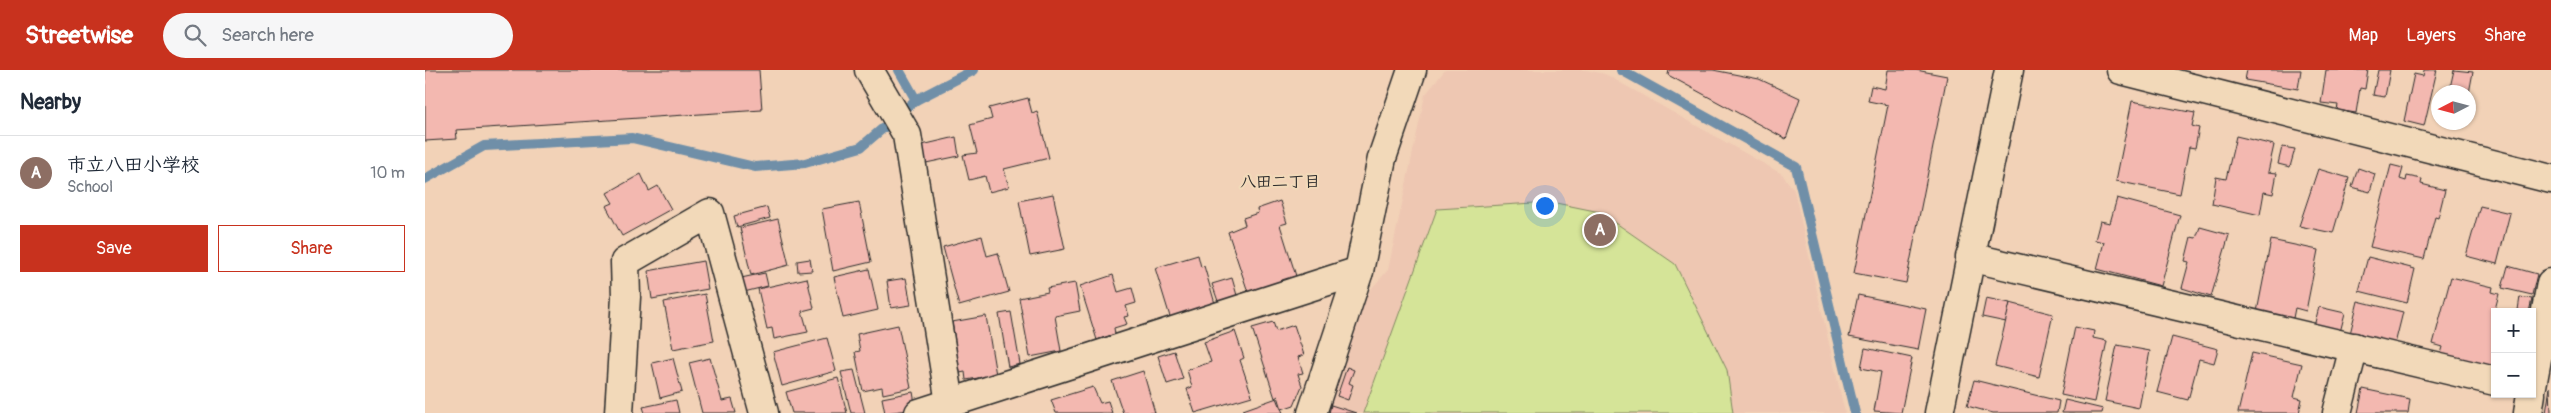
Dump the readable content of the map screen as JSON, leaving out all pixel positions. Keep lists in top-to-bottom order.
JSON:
{
  "districts": ["八田二丁目"],
  "north": "left",
  "page": {
    "header": "Streetwise",
    "search": "Search here",
    "nav": ["Map", "Layers", "Share"],
    "heading": "Nearby",
    "list": [
      {
        "mark": "A",
        "name": "市立八田小学校",
        "note": "School",
        "value": "10 m"
      }
    ],
    "buttons": ["Save", "Share"],
    "pins": "A",
    "map_buttons": ["+", "−"]
  }
}
